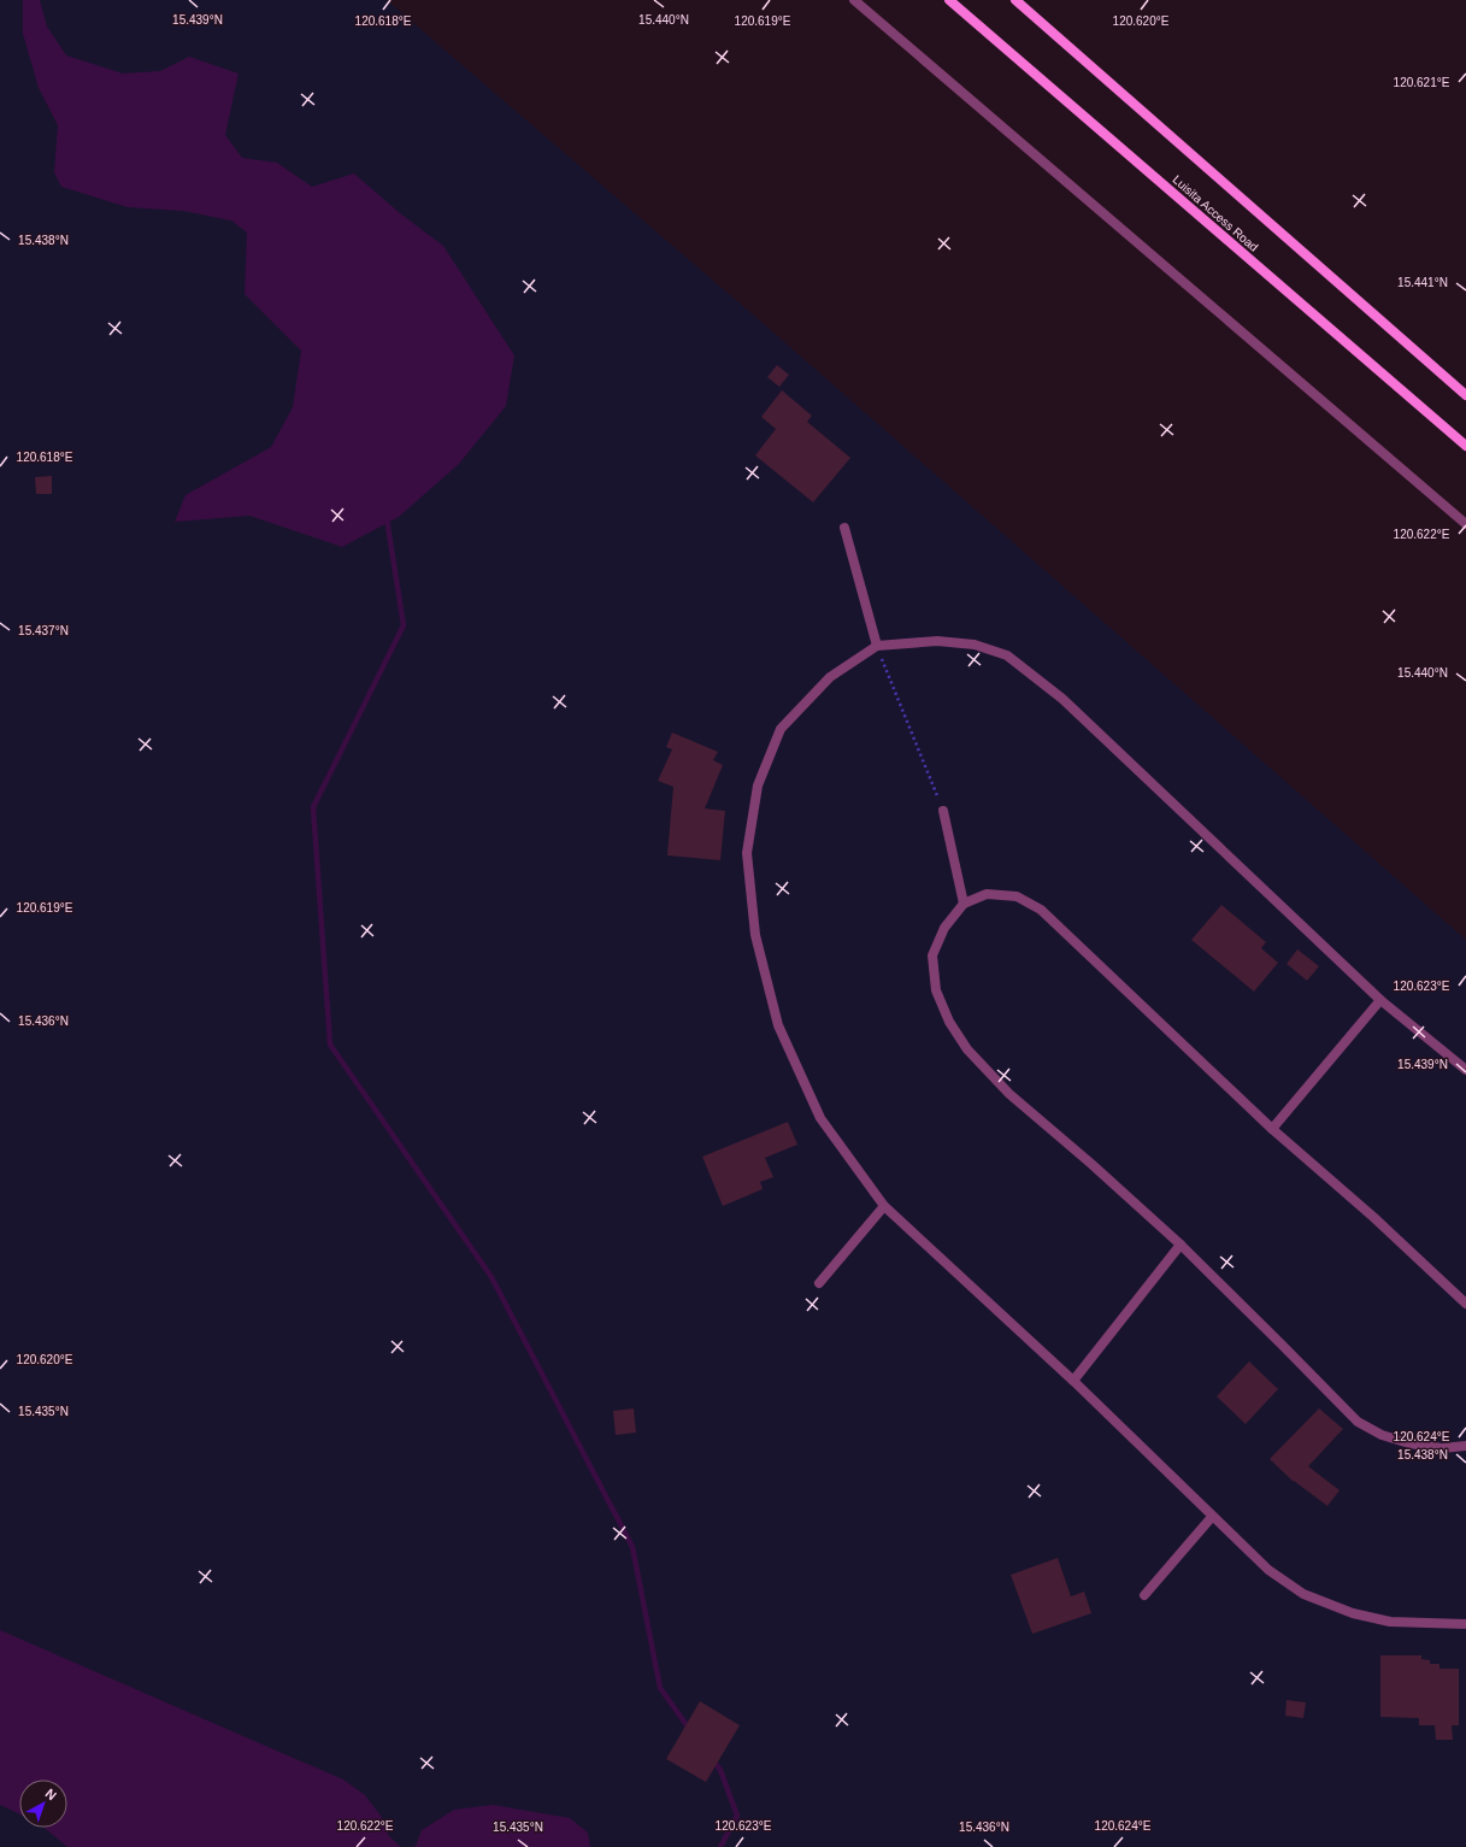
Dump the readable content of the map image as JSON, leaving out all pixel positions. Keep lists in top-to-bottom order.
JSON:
{
  "streets": {
    "main road": ["Luisita Access Road"]
  },
  "north": "top right",
  "coordinates": [
    "15.439°N",
    "15.440°N",
    "120.618°E",
    "120.619°E",
    "120.620°E",
    "120.621°E",
    "15.438°N",
    "15.441°N",
    "120.622°E",
    "15.437°N",
    "120.623°E",
    "15.436°N",
    "15.435°N",
    "120.624°E"
  ]
}
